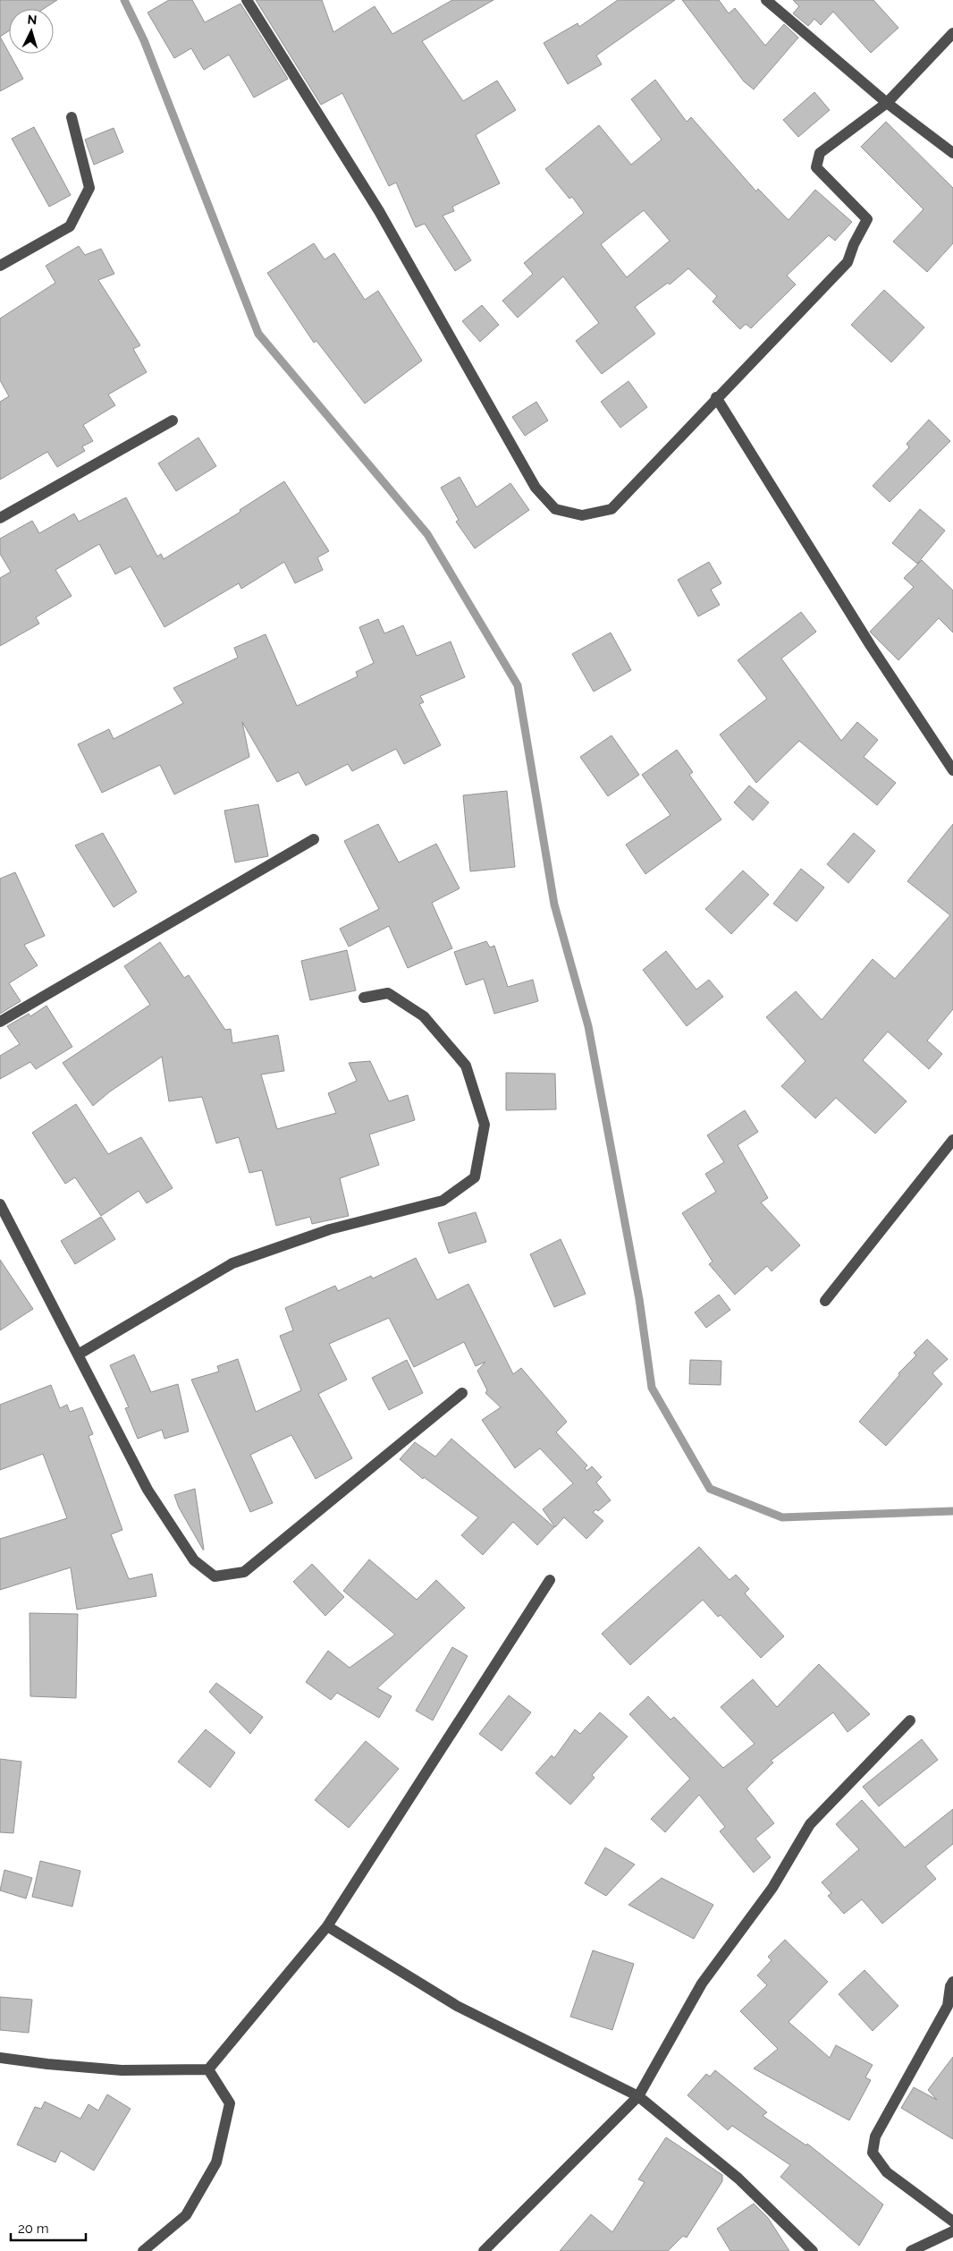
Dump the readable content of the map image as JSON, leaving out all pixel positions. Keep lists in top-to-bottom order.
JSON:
{
  "scale_bar": "20 m",
  "north": "top"
}
